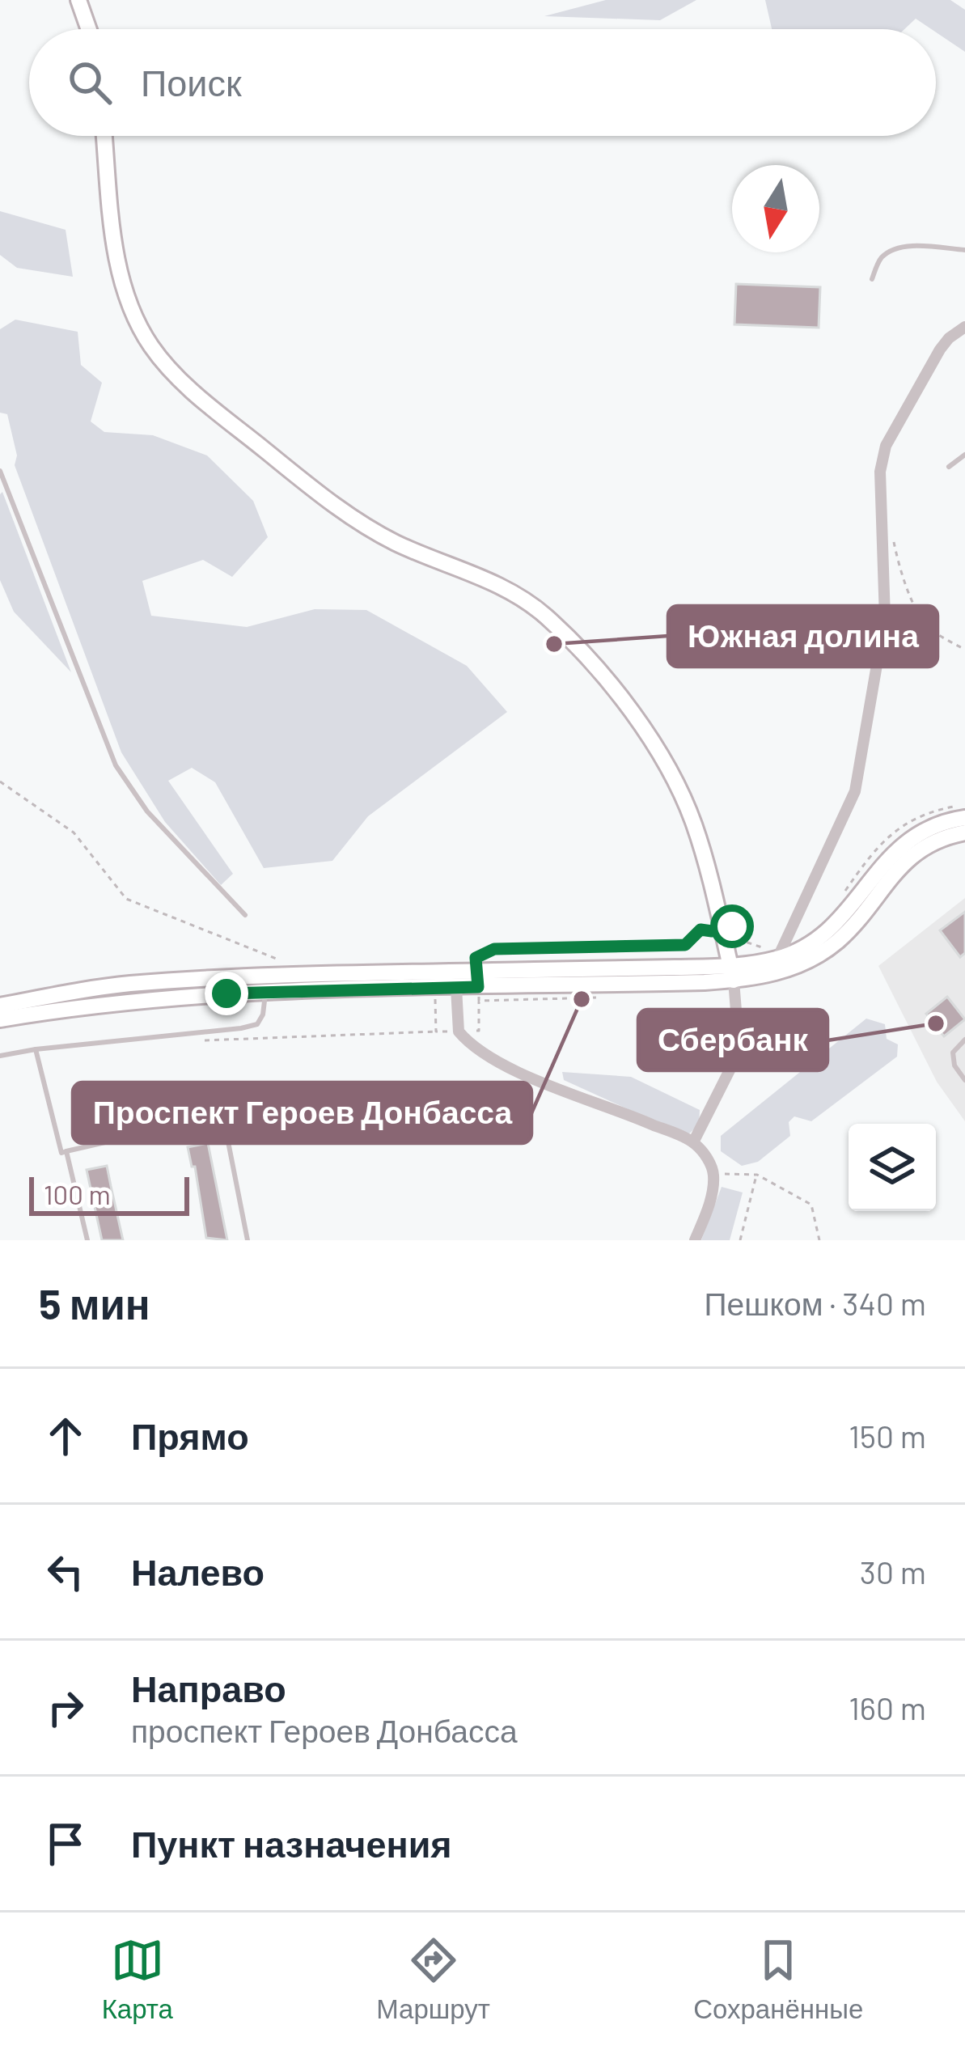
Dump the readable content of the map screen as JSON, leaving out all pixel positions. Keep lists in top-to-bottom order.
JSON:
{
  "places": ["Южная долина", "Проспект Героев Донбасса", "Сбербанк"],
  "scale_bar": "100 m",
  "north": "bottom",
  "page": {
    "search": "Поиск",
    "scale": "100 m",
    "heading": ["5 мин", "Пешком · 340 m"],
    "list": [
      ["Прямо", "150 m"],
      ["Налево", "30 m"],
      ["Направо", "проспект Героев Донбасса", "160 m"],
      "Пункт назначения"
    ],
    "nav": ["Карта", "Маршрут", "Сохранённые"]
  }
}
